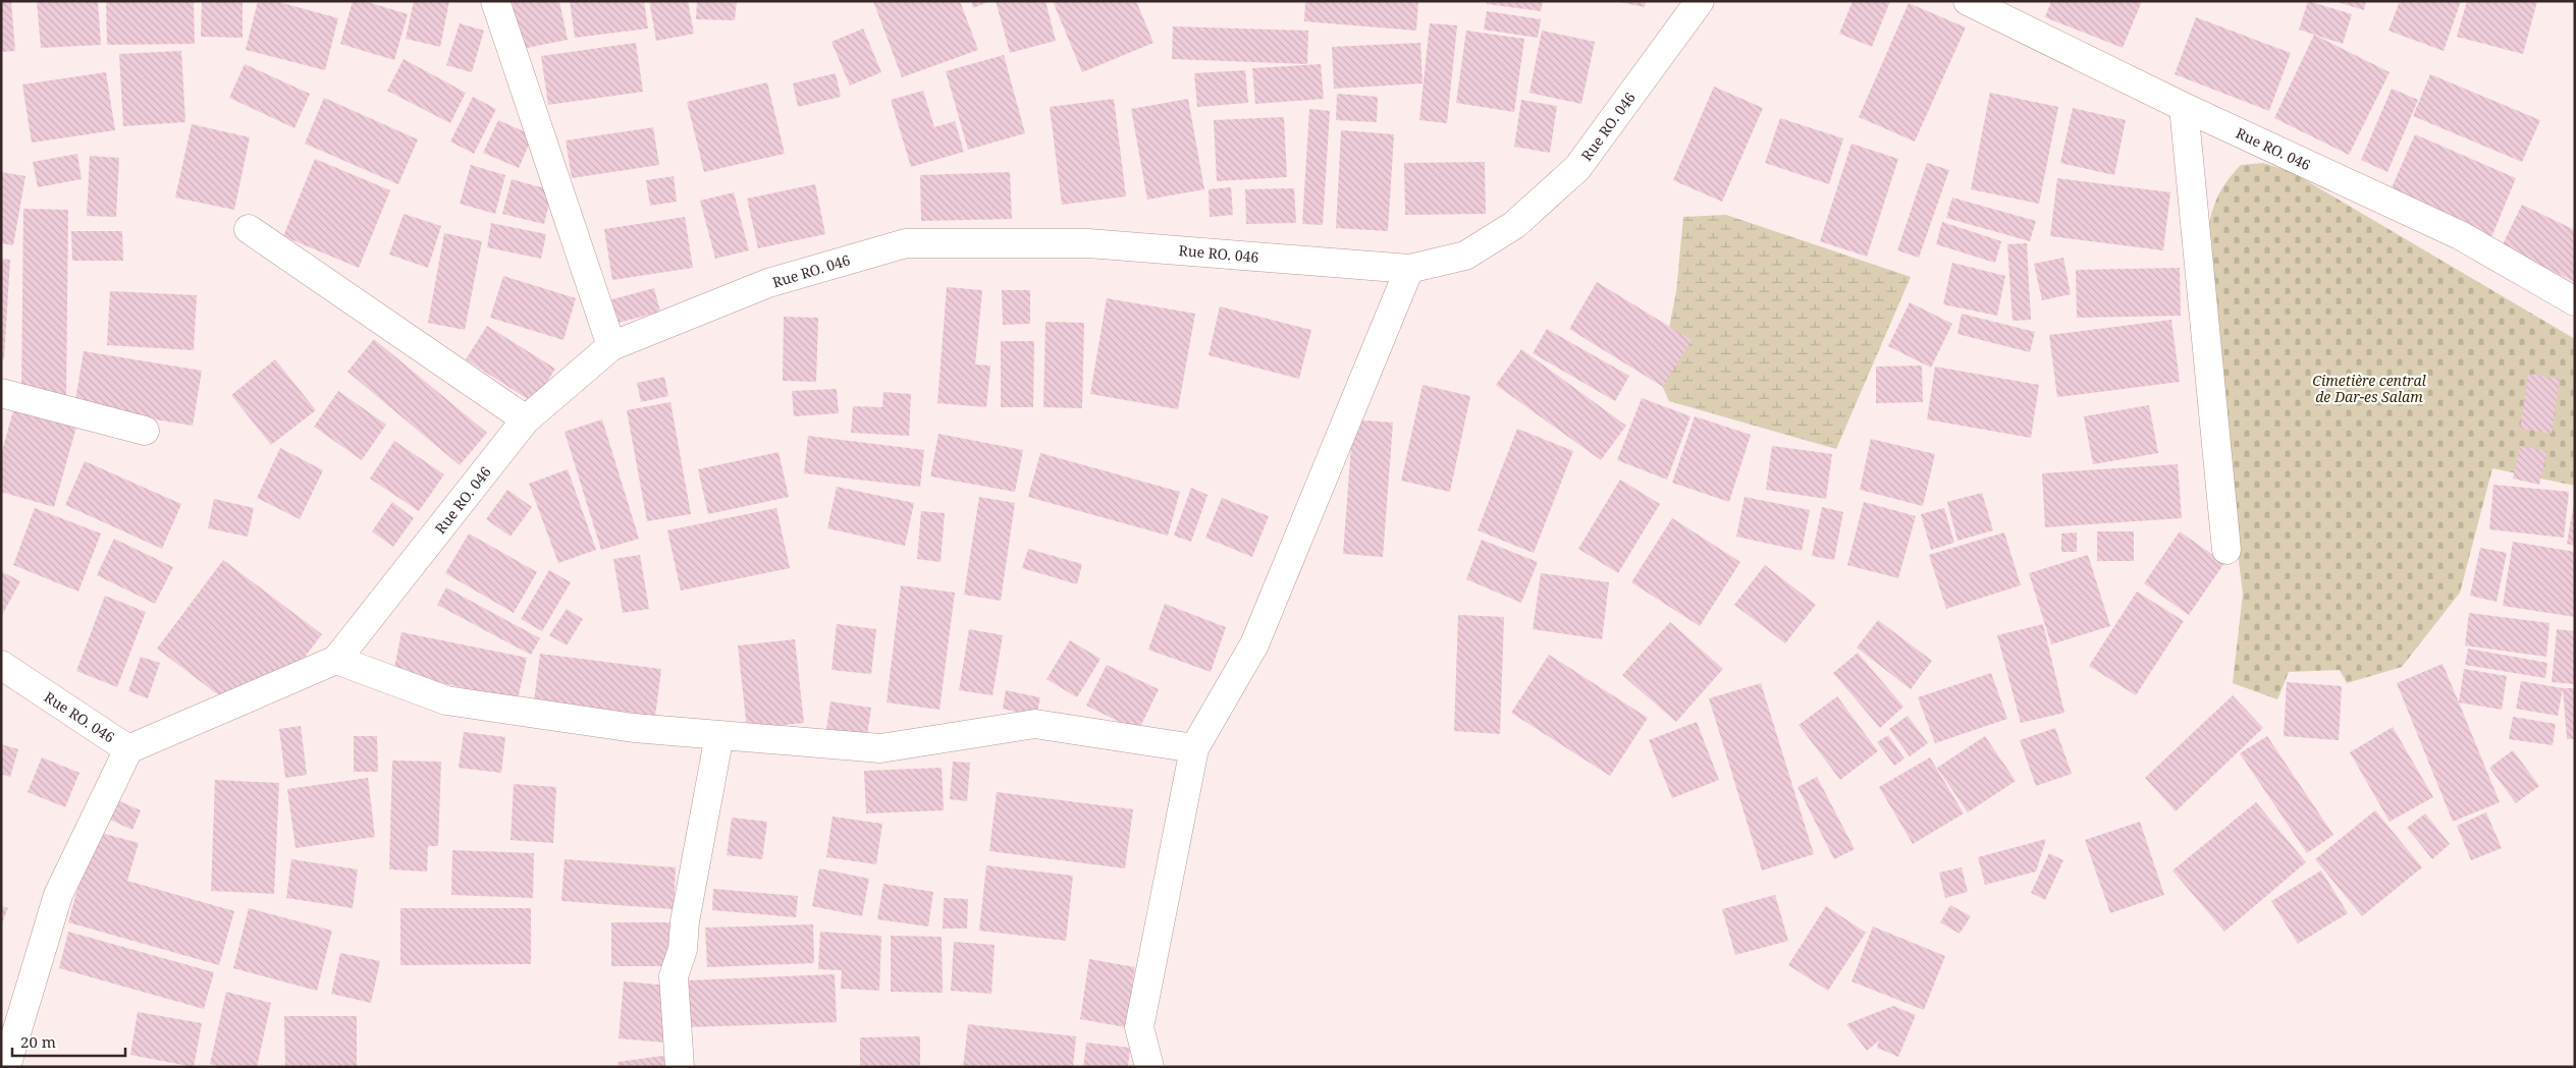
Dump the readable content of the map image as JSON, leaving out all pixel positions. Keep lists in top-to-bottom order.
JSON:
{
  "streets": {
    "street": ["Rue RO. 046"]
  },
  "parks": ["Cimetière central de Dar-es Salam"],
  "scale_bar": "20 m"
}
